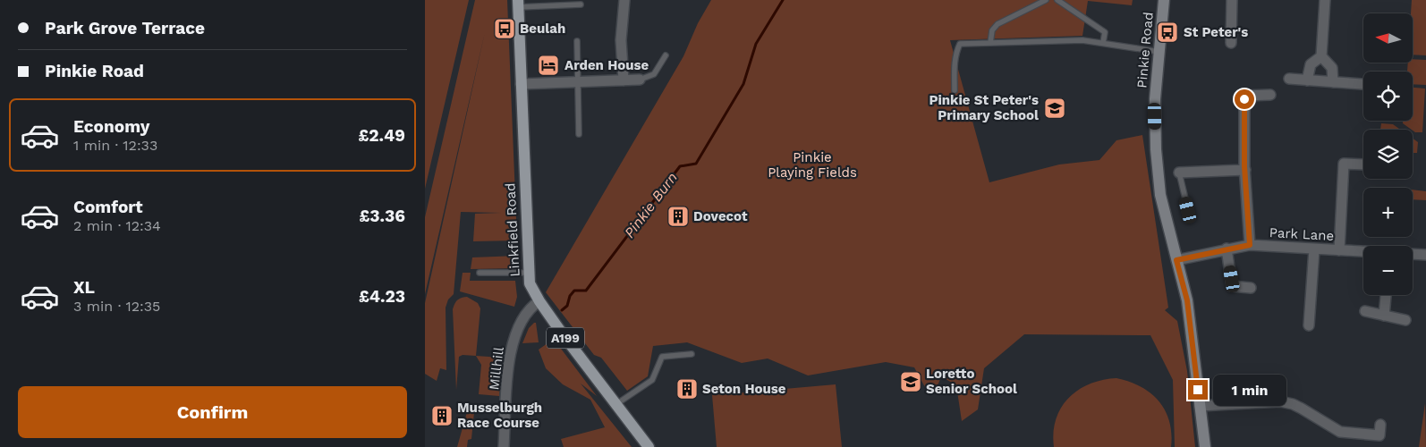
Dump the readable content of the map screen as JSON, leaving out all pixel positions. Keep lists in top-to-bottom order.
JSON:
{
  "streets": {
    "main road": ["Pinkie Road", "Linkfield Road", "A199"],
    "street": ["Park Lane", "Millhill"]
  },
  "crossings": [
    ["Pinkie Road", "Park Lane"],
    ["Linkfield Road", "Millhill"]
  ],
  "water": ["Pinkie Burn"],
  "parks": ["Pinkie Playing Fields"],
  "places": {
    "bus stop": ["Beulah", "St Peter's"],
    "hotel": ["Arden House"],
    "school or university": ["Pinkie St Peter's Primary School", "Loretto Senior School"],
    "building": ["Dovecot", "Seton House", "Musselburgh Race Course"]
  },
  "north": "left",
  "page": {
    "banner": ["Park Grove Terrace", "Pinkie Road"],
    "map_buttons": ["+", "−"],
    "list": [
      {
        "name": "Economy",
        "note": "1 min · 12:33",
        "value": "£2.49"
      },
      {
        "name": "Comfort",
        "note": "2 min · 12:34",
        "value": "£3.36"
      },
      {
        "name": "XL",
        "note": "3 min · 12:35",
        "value": "£4.23"
      }
    ],
    "bubble": "1 min",
    "buttons": "Confirm"
  }
}
